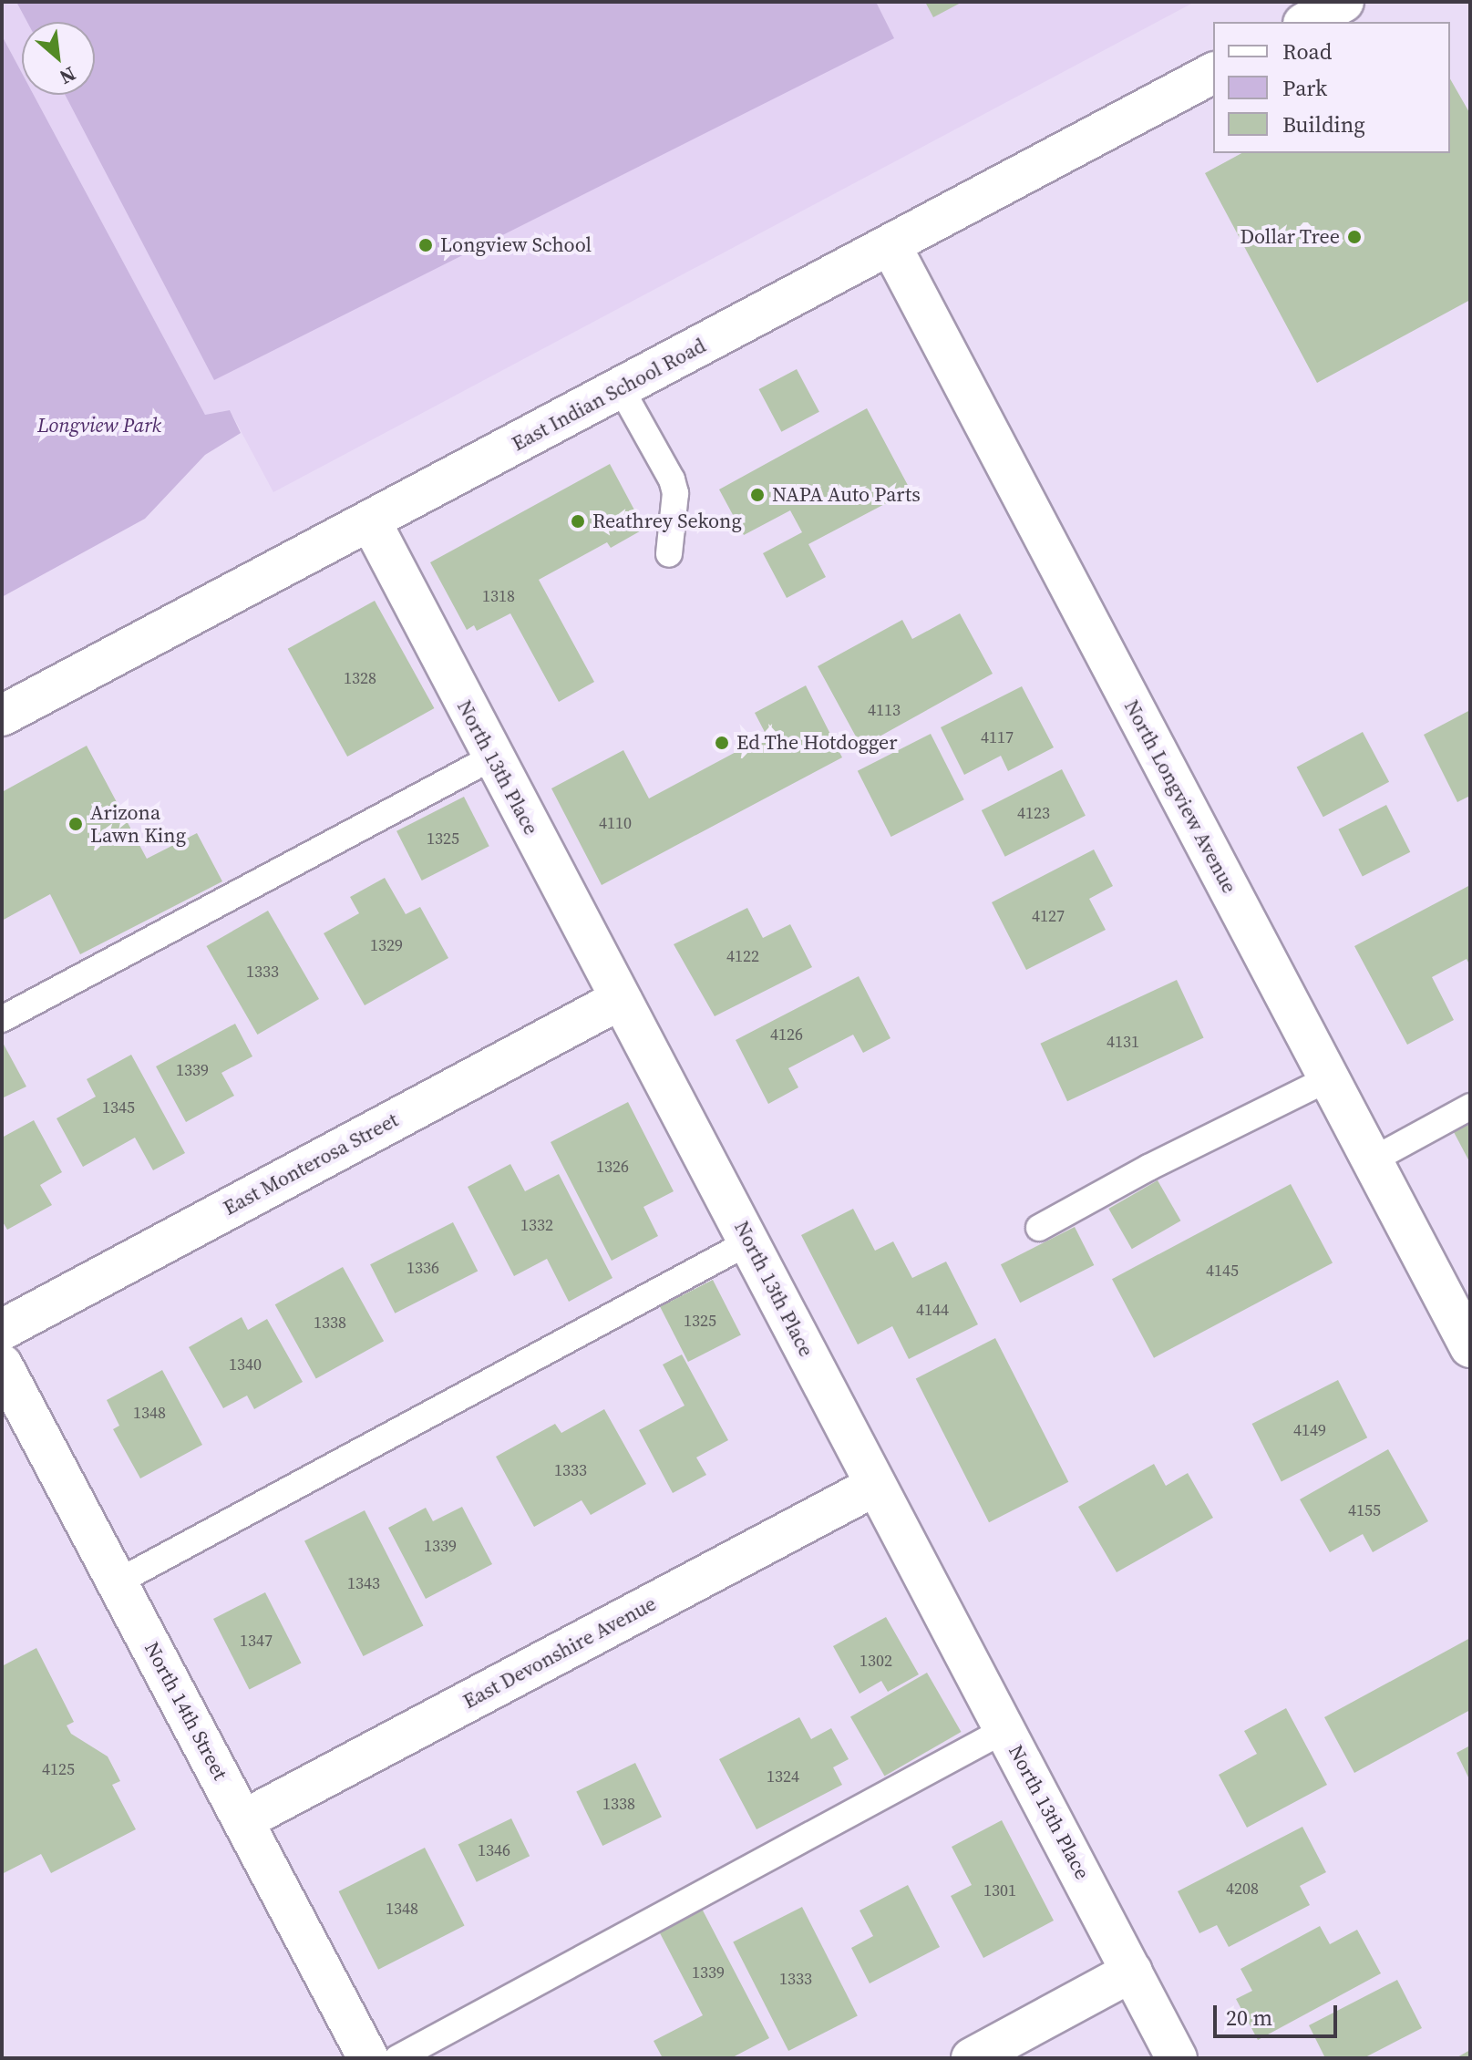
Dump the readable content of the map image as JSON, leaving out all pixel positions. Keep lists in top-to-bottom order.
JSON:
{
  "streets": {
    "street": [
      "East Indian School Road",
      "North 13th Place",
      "North Longview Avenue",
      "East Monterosa Street",
      "East Devonshire Avenue",
      "North 14th Street"
    ]
  },
  "crossings": [
    ["East Indian School Road", "North 13th Place"],
    ["East Indian School Road", "North Longview Avenue"],
    ["North 13th Place", "East Monterosa Street"],
    ["North 13th Place", "East Devonshire Avenue"],
    ["East Devonshire Avenue", "North 14th Street"]
  ],
  "parks": ["Longview Park"],
  "places": [
    "Dollar Tree",
    "Longview School",
    "NAPA Auto Parts",
    "Reathrey Sekong",
    "Ed The Hotdogger",
    "Arizona Lawn King"
  ],
  "house_numbers": [
    "1318",
    "1328",
    "4113",
    "4117",
    "4123",
    "4110",
    "1325",
    "4127",
    "1329",
    "4122",
    "1333",
    "4126",
    "4131",
    "1339",
    "1345",
    "1326",
    "1332",
    "1336",
    "4145",
    "4144",
    "1325",
    "1338",
    "1340",
    "1348",
    "4149",
    "1333",
    "4155",
    "1339",
    "1343",
    "1347",
    "1302",
    "4125",
    "1324",
    "1338",
    "1346",
    "4208",
    "1301",
    "1348",
    "1339",
    "1333"
  ],
  "legend": ["Road", "Park", "Building"],
  "scale_bar": "20 m",
  "north": "bottom right"
}
